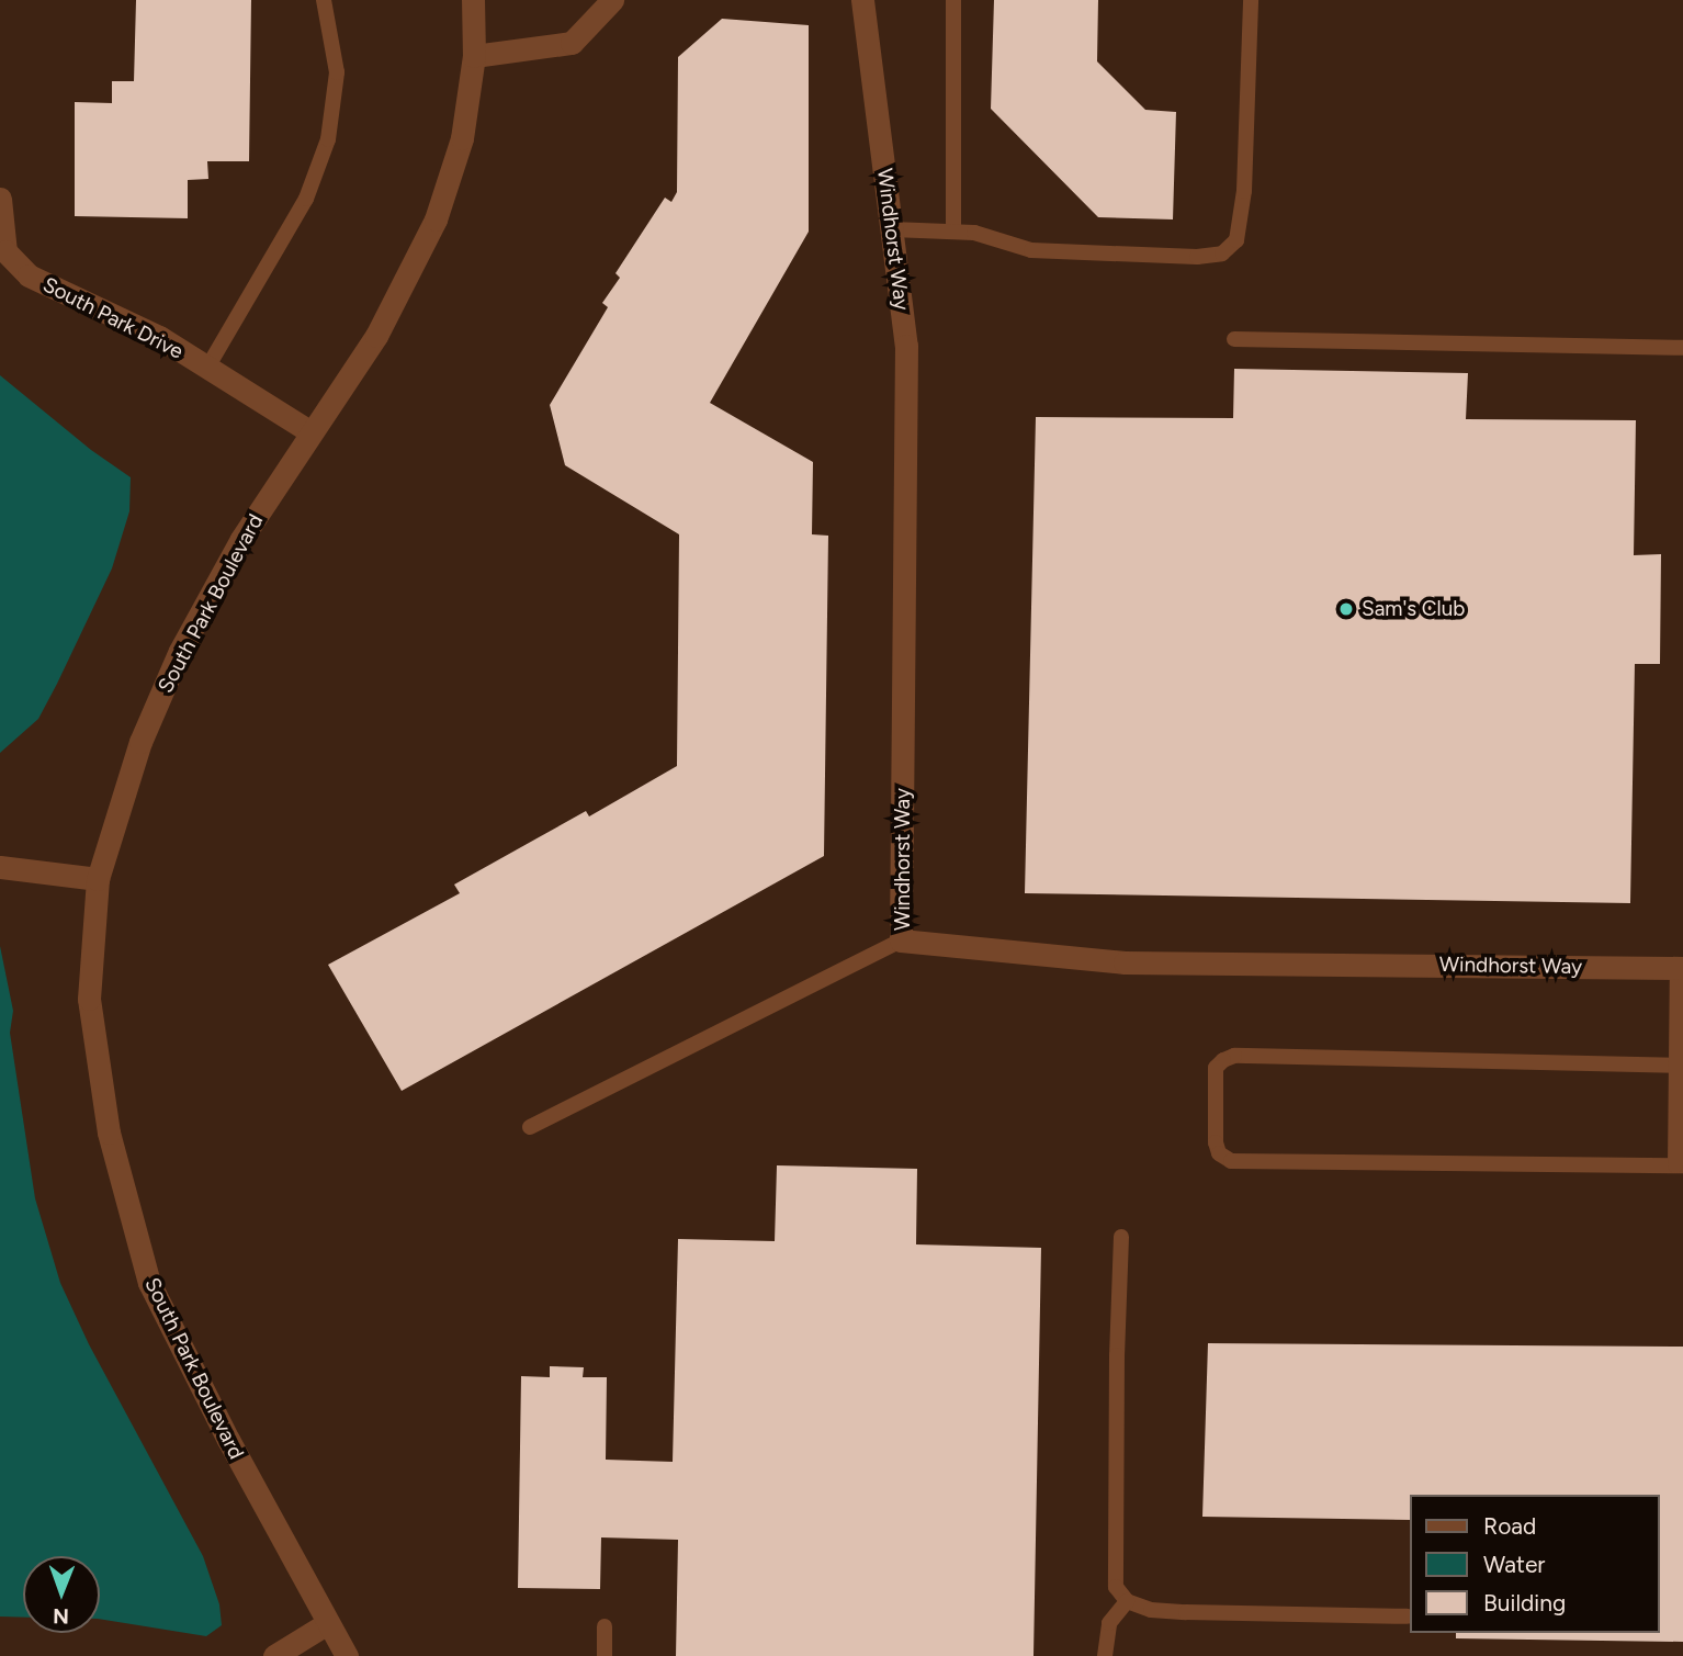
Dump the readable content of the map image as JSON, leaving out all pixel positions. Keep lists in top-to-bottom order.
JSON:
{
  "streets": {
    "street": ["Windhorst Way", "South Park Drive", "South Park Boulevard"]
  },
  "crossings": [
    ["South Park Drive", "South Park Boulevard"]
  ],
  "places": ["Sam's Club"],
  "legend": ["Road", "Water", "Building"],
  "north": "bottom"
}
